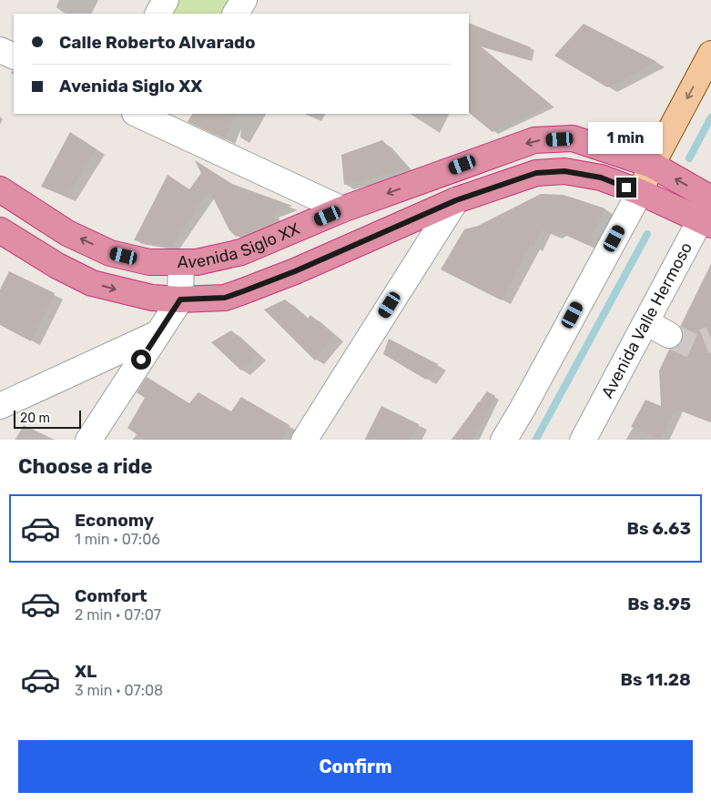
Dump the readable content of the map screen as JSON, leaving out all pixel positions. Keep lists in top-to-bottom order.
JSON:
{
  "streets": {
    "highway": ["Avenida Siglo XX"],
    "street": ["Avenida Valle Hermoso"]
  },
  "crossings": [
    ["Avenida Siglo XX", "Avenida Valle Hermoso"]
  ],
  "scale_bar": "20 m",
  "page": {
    "banner": ["Calle Roberto Alvarado", "Avenida Siglo XX"],
    "bubble": "1 min",
    "scale": "20 m",
    "heading": "Choose a ride",
    "list": [
      {
        "name": "Economy",
        "note": "1 min · 07:06",
        "value": "Bs 6.63"
      },
      {
        "name": "Comfort",
        "note": "2 min · 07:07",
        "value": "Bs 8.95"
      },
      {
        "name": "XL",
        "note": "3 min · 07:08",
        "value": "Bs 11.28"
      }
    ],
    "buttons": "Confirm"
  }
}
